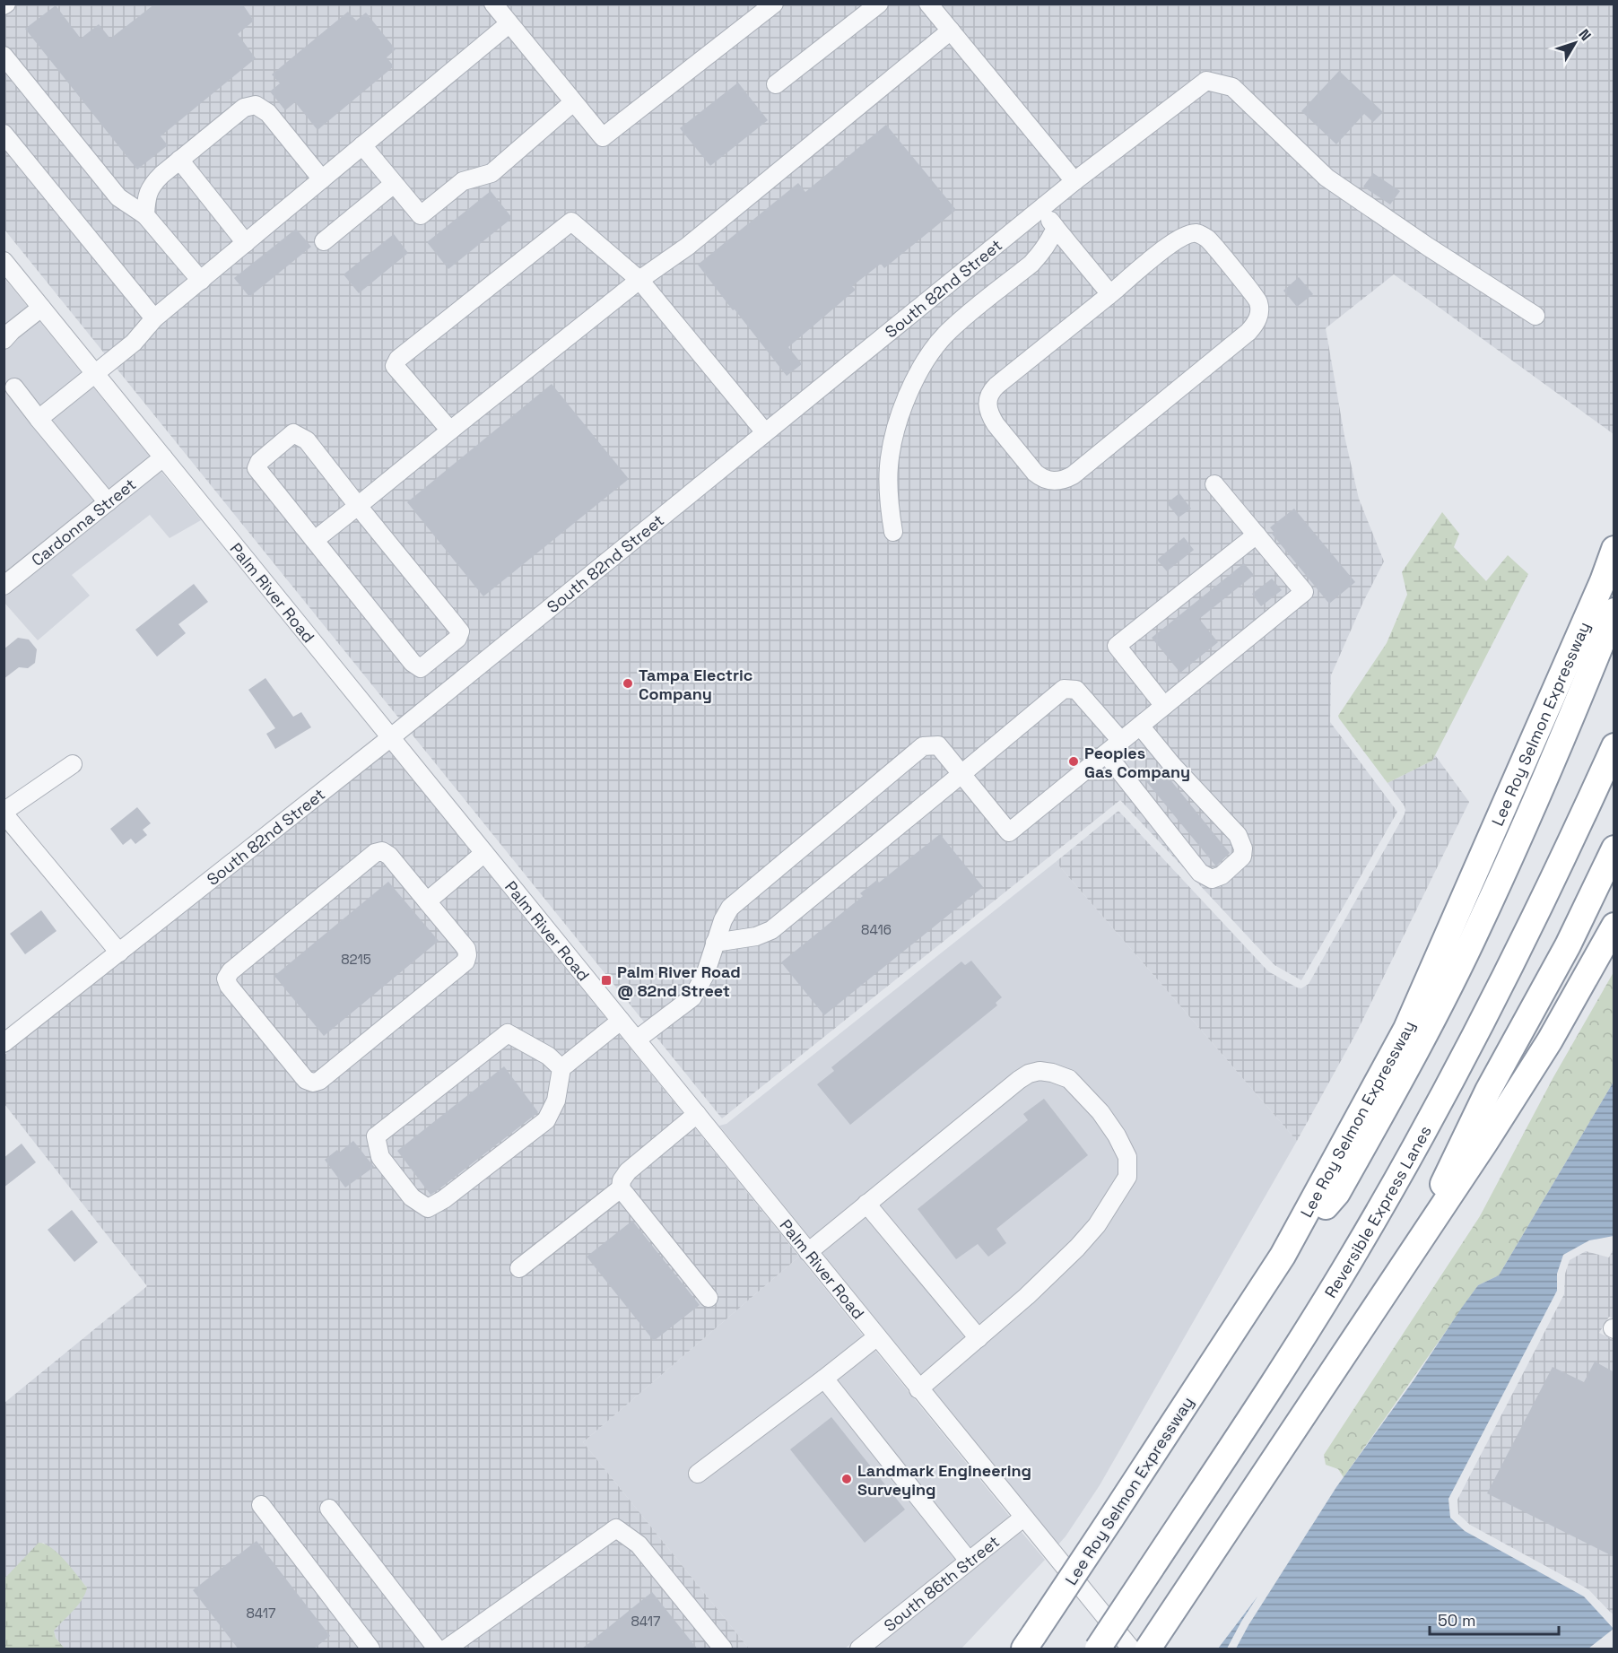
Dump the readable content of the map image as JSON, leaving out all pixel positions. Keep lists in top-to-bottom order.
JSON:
{
  "streets": {
    "highway": ["Lee Roy Selmon Expressway", "Reversible Express Lanes"],
    "street": [
      "South 82nd Street",
      "Cardonna Street",
      "Palm River Road",
      "South 86th Street"
    ]
  },
  "crossings": [
    ["South 82nd Street", "Palm River Road"],
    ["Cardonna Street", "Palm River Road"],
    ["Palm River Road", "South 86th Street"]
  ],
  "places": {
    "other": ["Tampa Electric Company", "Peoples Gas Company", "Landmark Engineering Surveying"],
    "transit": ["Palm River Road @ 82nd Street"]
  },
  "house_numbers": [
    "8416",
    "8215",
    "8417",
    "8417"
  ],
  "scale_bar": "50 m",
  "north": "top right"
}
